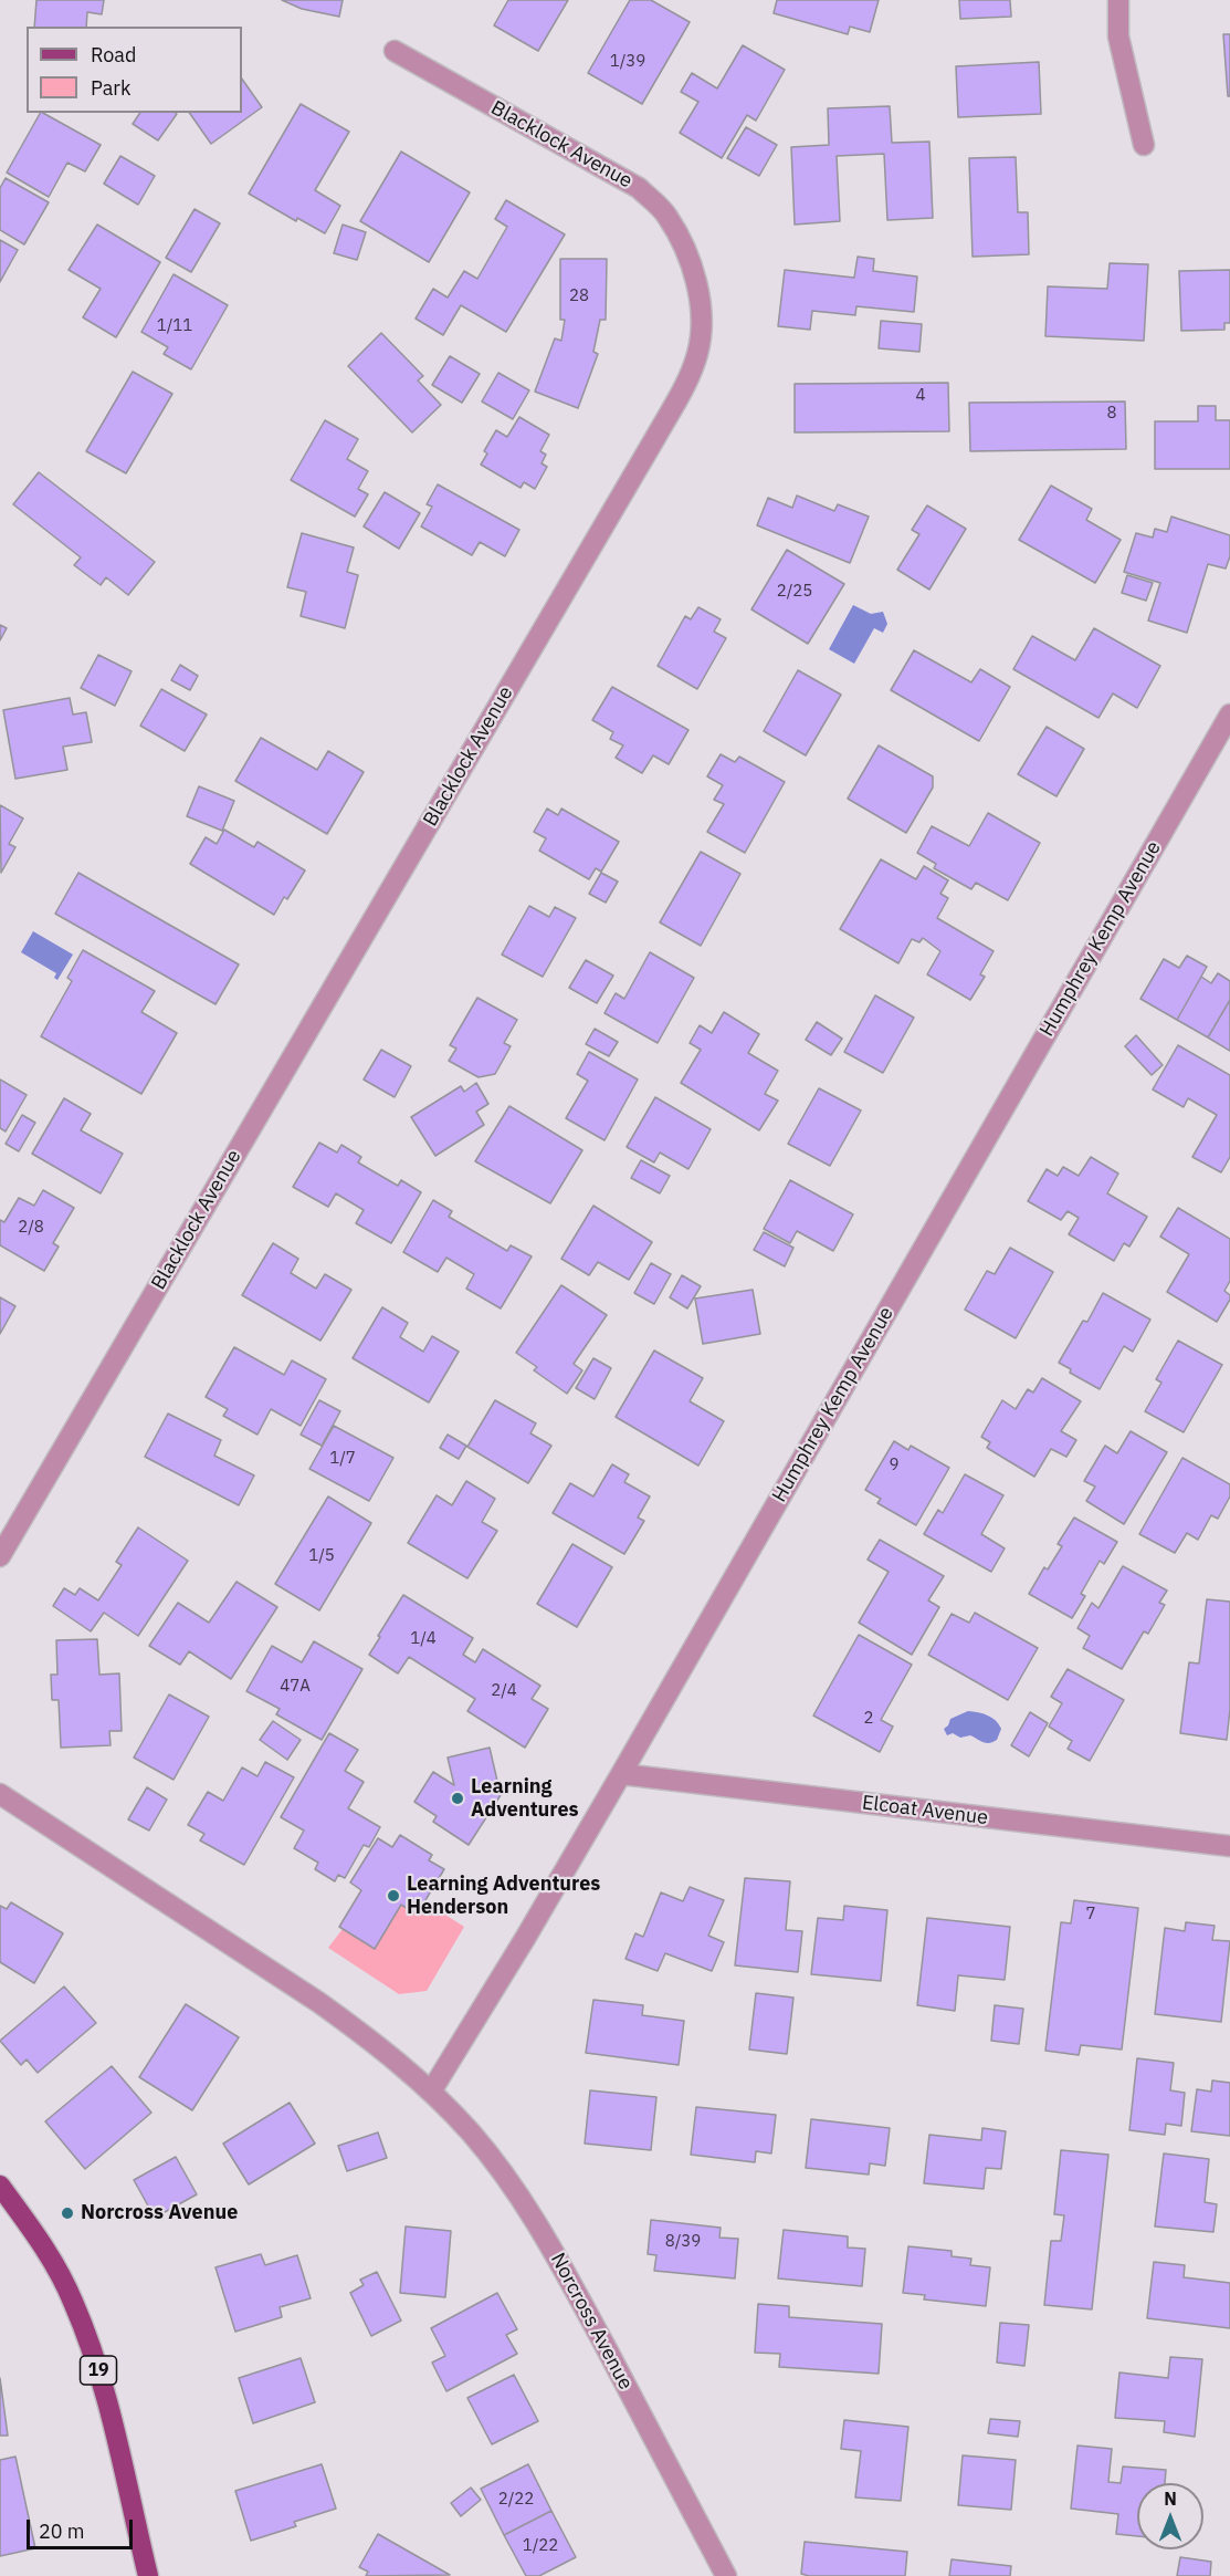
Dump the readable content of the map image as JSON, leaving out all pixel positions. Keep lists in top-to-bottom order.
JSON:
{
  "streets": {
    "main road": ["19"],
    "street": [
      "Blacklock Avenue",
      "Humphrey Kemp Avenue",
      "Elcoat Avenue",
      "Norcross Avenue"
    ]
  },
  "crossings": [
    ["Humphrey Kemp Avenue", "Elcoat Avenue"],
    ["Humphrey Kemp Avenue", "Norcross Avenue"]
  ],
  "places": ["Learning Adventures", "Learning Adventures Henderson", "Norcross Avenue"],
  "house_numbers": [
    "1/39",
    "28",
    "1/11",
    "4",
    "8",
    "2/25",
    "2/8",
    "1/7",
    "9",
    "1/5",
    "1/4",
    "47A",
    "2/4",
    "2",
    "7",
    "8/39",
    "2/22",
    "1/22"
  ],
  "legend": ["Road", "Park"],
  "scale_bar": "20 m",
  "north": "top"
}
